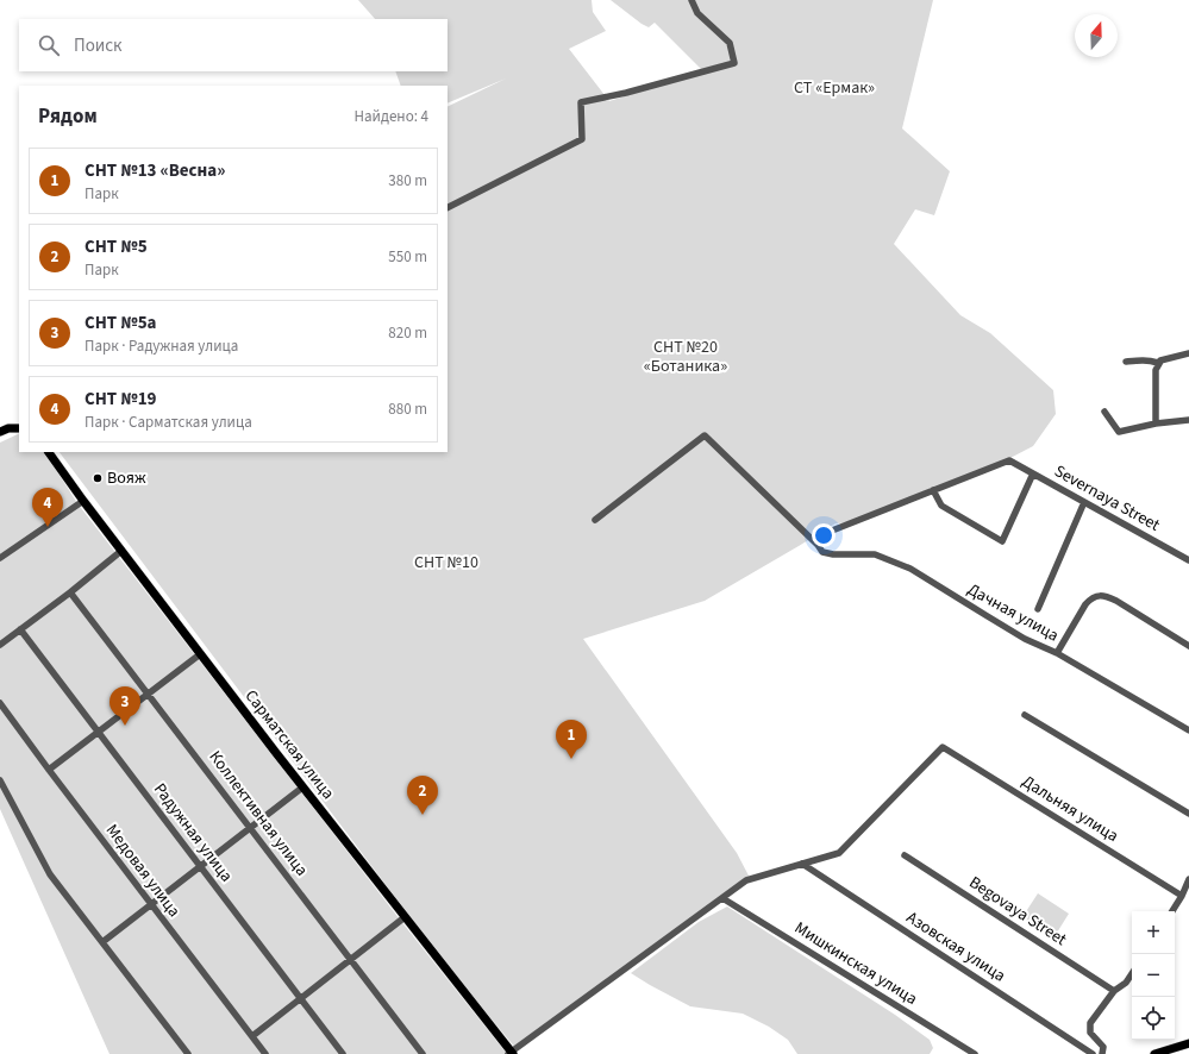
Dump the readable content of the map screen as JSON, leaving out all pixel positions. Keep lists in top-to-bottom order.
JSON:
{
  "streets": {
    "main road": ["Сарматская улица"],
    "street": [
      "Severnaya Street",
      "Дачная улица",
      "Дальняя улица",
      "Коллективная улица",
      "Радужная улица",
      "Медовая улица",
      "Begovaya Street",
      "Азовская улица",
      "Мишкинская улица"
    ]
  },
  "crossings": [
    ["Дальняя улица", "Азовская улица"]
  ],
  "parks": ["СТ «Ермак»", "СНТ №20 «Ботаника»", "СНТ №10"],
  "places": ["Вояж"],
  "north": "top",
  "page": {
    "search": "Поиск",
    "heading": ["Рядом", "Найдено: 4"],
    "list": [
      {
        "mark": "1",
        "name": "СНТ №13 «Весна»",
        "note": "Парк",
        "value": "380 m"
      },
      {
        "mark": "2",
        "name": "СНТ №5",
        "note": "Парк",
        "value": "550 m"
      },
      {
        "mark": "3",
        "name": "СНТ №5а",
        "note": "Парк · Радужная улица",
        "value": "820 m"
      },
      {
        "mark": "4",
        "name": "СНТ №19",
        "note": "Парк · Сарматская улица",
        "value": "880 m"
      }
    ],
    "pins": [
      "4",
      "3",
      "1",
      "2"
    ],
    "map_buttons": ["+", "−"]
  }
}
